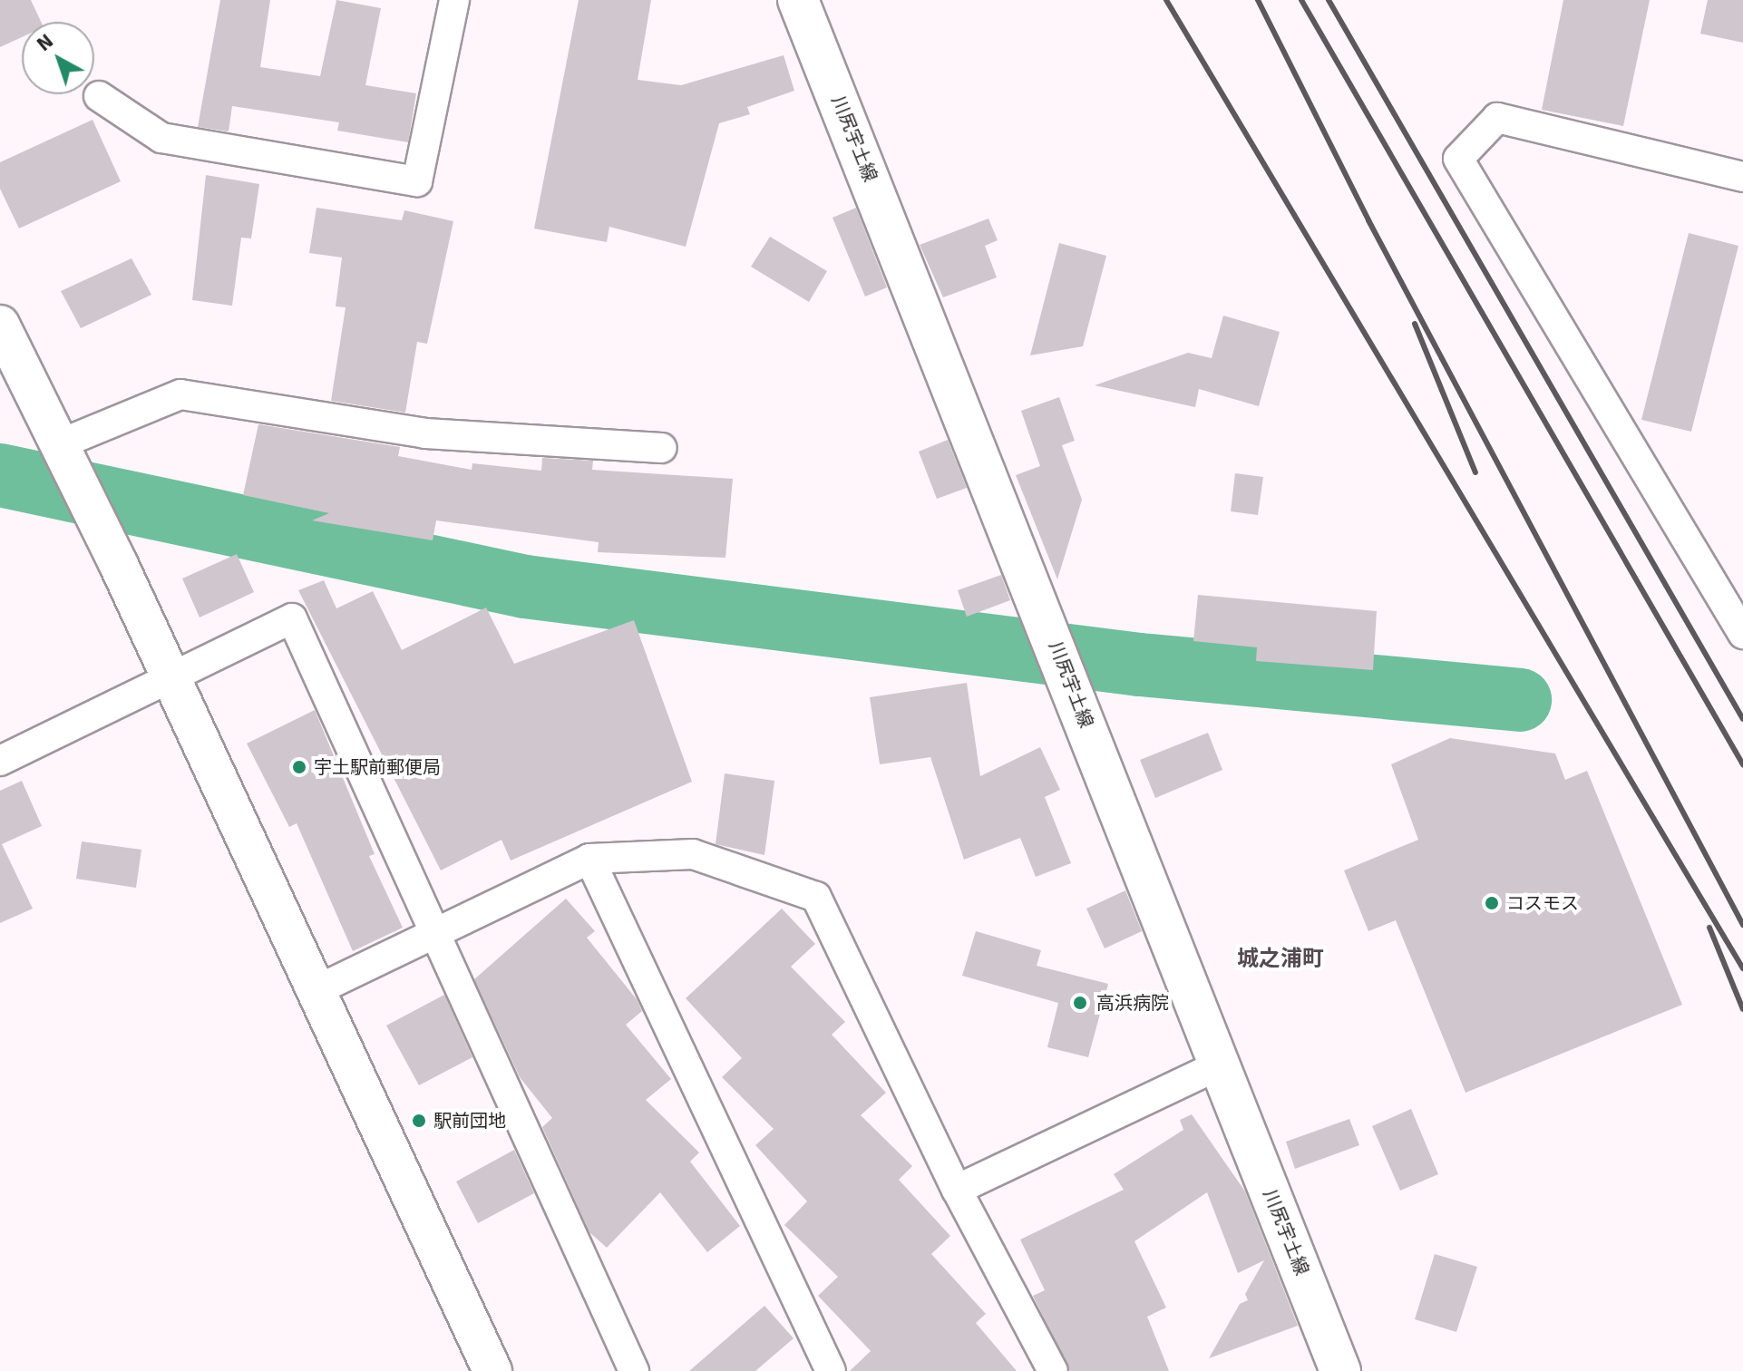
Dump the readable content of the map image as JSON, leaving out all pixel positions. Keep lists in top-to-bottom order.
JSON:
{
  "streets": {
    "main road": ["川尻宇土線"]
  },
  "districts": ["城之浦町"],
  "places": [
    "宇土駅前郵便局",
    "コスモス",
    "高浜病院",
    "駅前団地"
  ],
  "north": "top left"
}
